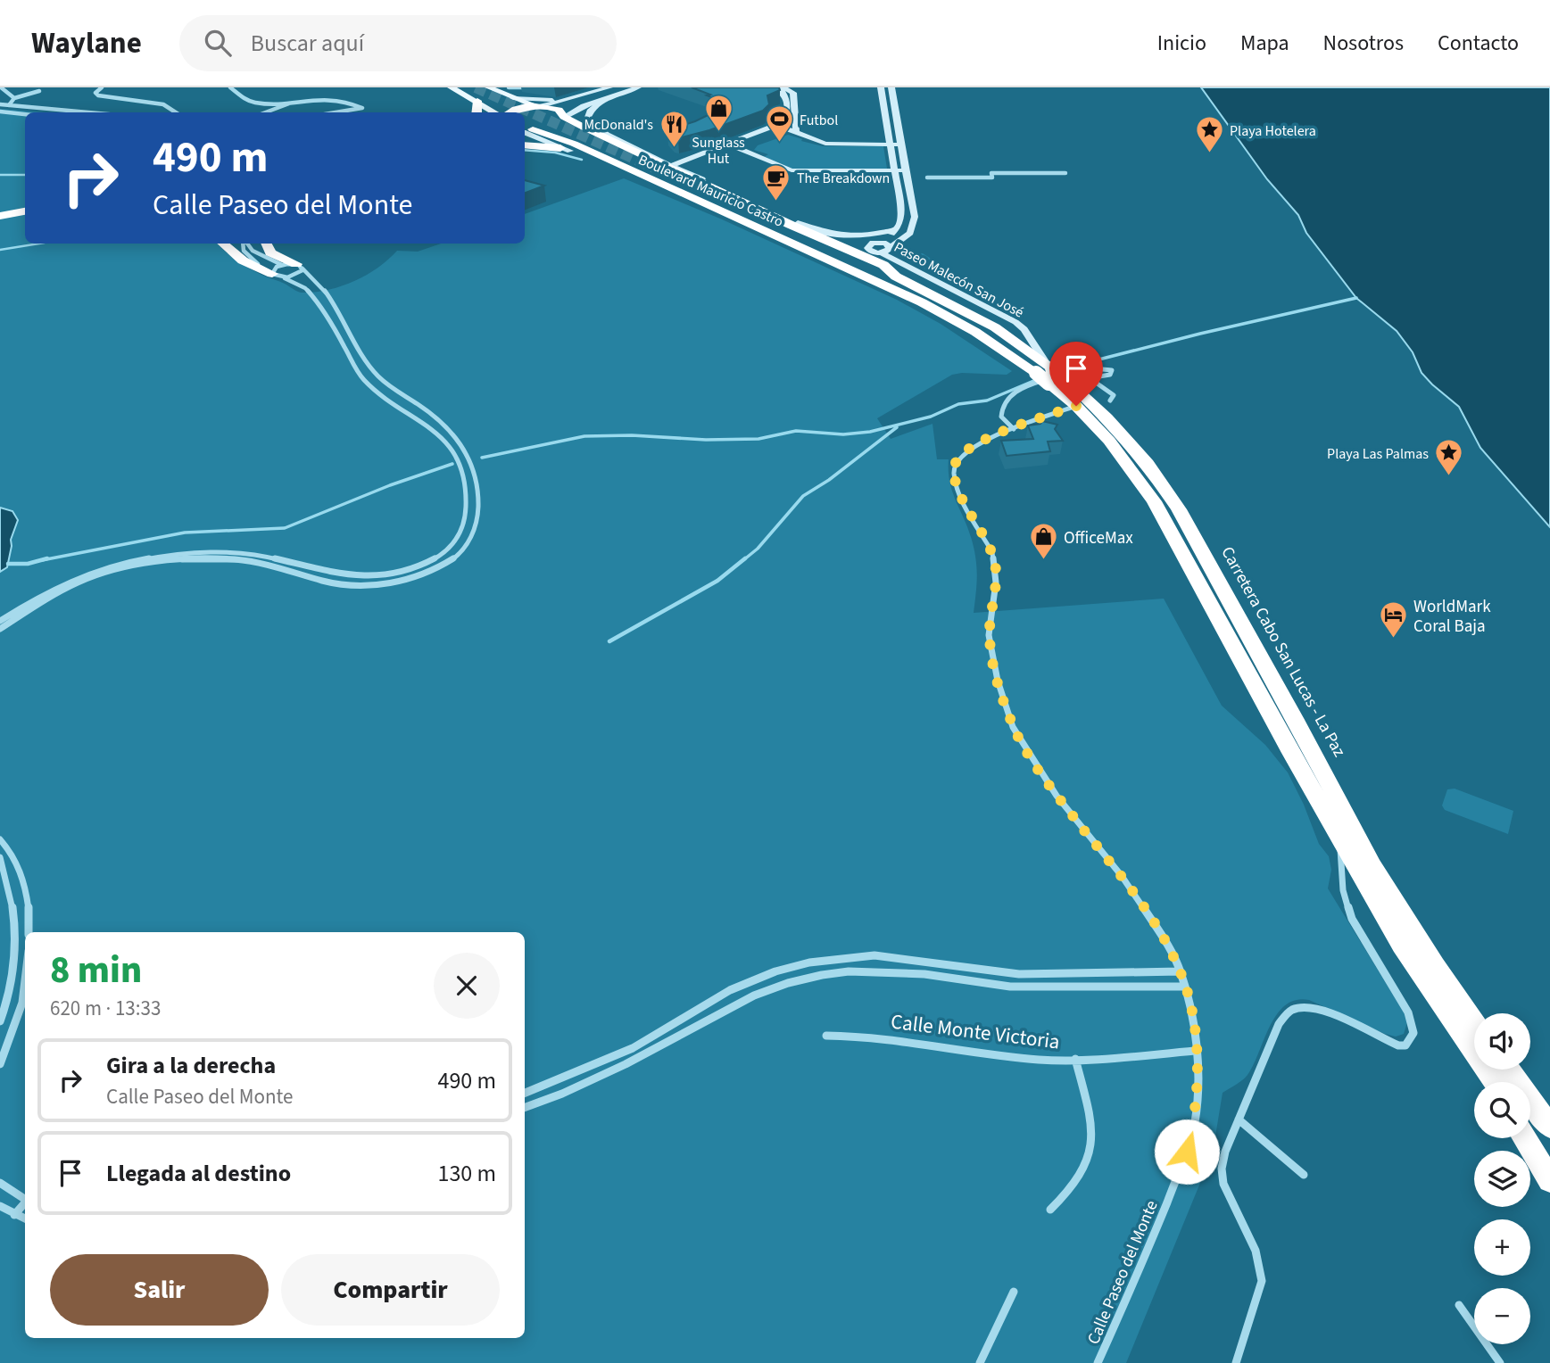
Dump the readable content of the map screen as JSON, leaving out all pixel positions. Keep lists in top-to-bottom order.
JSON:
{
  "streets": {
    "highway": ["Boulevard Mauricio Castro", "Carretera Cabo San Lucas - La Paz"],
    "street": ["Paseo Malecón San José", "Calle Monte Victoria", "Calle Paseo del Monte"]
  },
  "crossings": [
    ["Boulevard Mauricio Castro", "Paseo Malecón San José"],
    ["Boulevard Mauricio Castro", "Carretera Cabo San Lucas - La Paz"],
    ["Paseo Malecón San José", "Carretera Cabo San Lucas - La Paz"],
    ["Carretera Cabo San Lucas - La Paz", "Calle Paseo del Monte"],
    ["Calle Monte Victoria", "Calle Paseo del Monte"]
  ],
  "places": {
    "shop": ["Sunglass Hut", "OfficeMax"],
    "sports": ["Futbol"],
    "restaurant": ["McDonald's"],
    "place": ["Playa Hotelera", "Playa Las Palmas"],
    "cafe": ["The Breakdown"],
    "hotel": ["WorldMark Coral Baja"]
  },
  "page": {
    "header": "Waylane",
    "search": "Buscar aquí",
    "nav": [
      "Inicio",
      "Mapa",
      "Nosotros",
      "Contacto"
    ],
    "turn": ["490 m", "Calle Paseo del Monte"],
    "heading": ["8 min", "620 m · 13:33"],
    "map_buttons": ["+", "−"],
    "list": [
      {
        "name": "Gira a la derecha",
        "note": "Calle Paseo del Monte",
        "value": "490 m"
      },
      {
        "name": "Llegada al destino",
        "value": "130 m"
      }
    ],
    "buttons": ["Salir", "Compartir"]
  }
}
